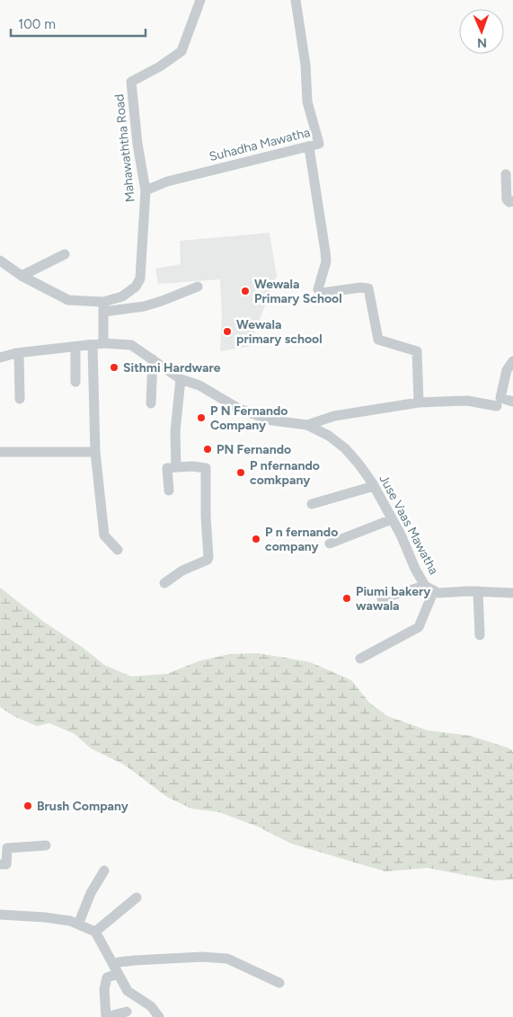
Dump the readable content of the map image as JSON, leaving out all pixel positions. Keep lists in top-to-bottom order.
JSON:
{
  "streets": {
    "street": ["Suhadha Mawatha", "Mahawaththa Road", "Juse Vaas Mawatha"]
  },
  "crossings": [
    ["Suhadha Mawatha", "Mahawaththa Road"]
  ],
  "places": [
    "Wewala Primary School",
    "Wewala primary school",
    "Sithmi Hardware",
    "P N Fernando Company",
    "PN Fernando",
    "P nfernando comkpany",
    "P n fernando company",
    "Piumi bakery wawala",
    "Brush Company"
  ],
  "scale_bar": "100 m",
  "north": "bottom"
}
